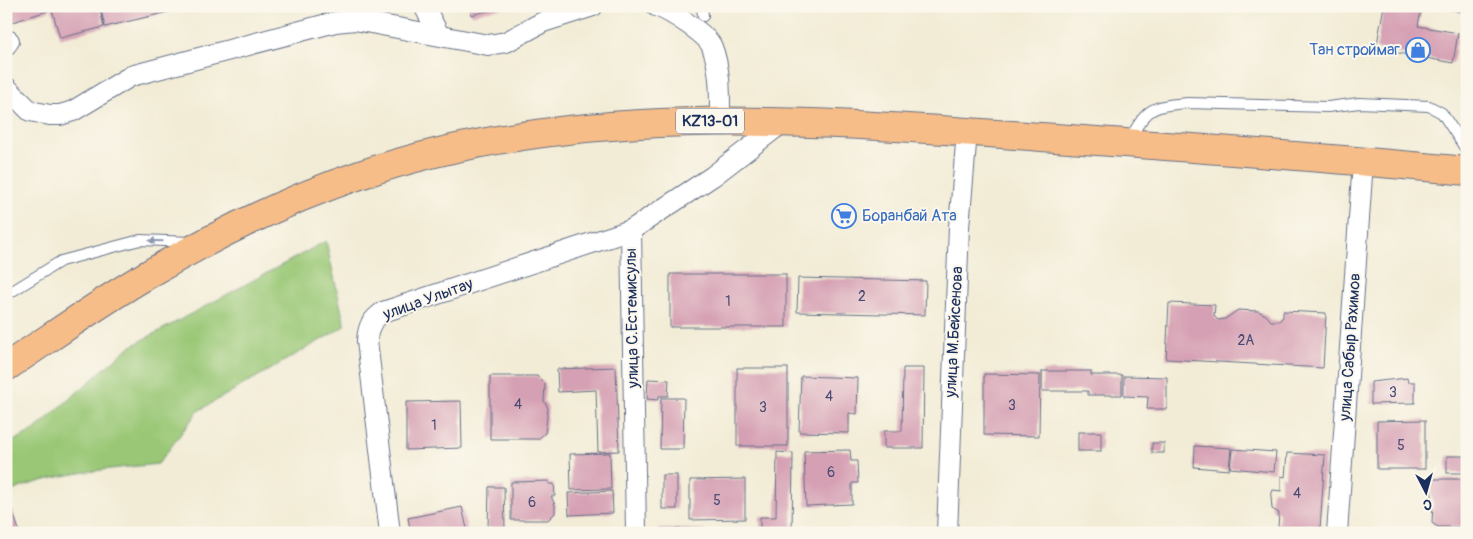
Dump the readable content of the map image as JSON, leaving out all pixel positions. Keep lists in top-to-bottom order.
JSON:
{
  "streets": {
    "highway": ["KZ13-01"],
    "street": [
      "улица Улытау",
      "улица С.Естемисулы",
      "улица М.Бейсенова",
      "улица Сабыр Рахимов"
    ]
  },
  "crossings": [
    ["KZ13-01", "улица С.Естемисулы"],
    ["KZ13-01", "улица М.Бейсенова"],
    ["KZ13-01", "улица Сабыр Рахимов"],
    ["улица Улытау", "улица С.Естемисулы"]
  ],
  "places": {
    "shop": ["Тан строймаг"],
    "supermarket": ["Боранбай Ата"]
  },
  "house_numbers": [
    "2",
    "1",
    "2А",
    "3",
    "4",
    "4",
    "3",
    "3",
    "1",
    "5",
    "6",
    "4",
    "5",
    "6"
  ],
  "north": "bottom"
}
